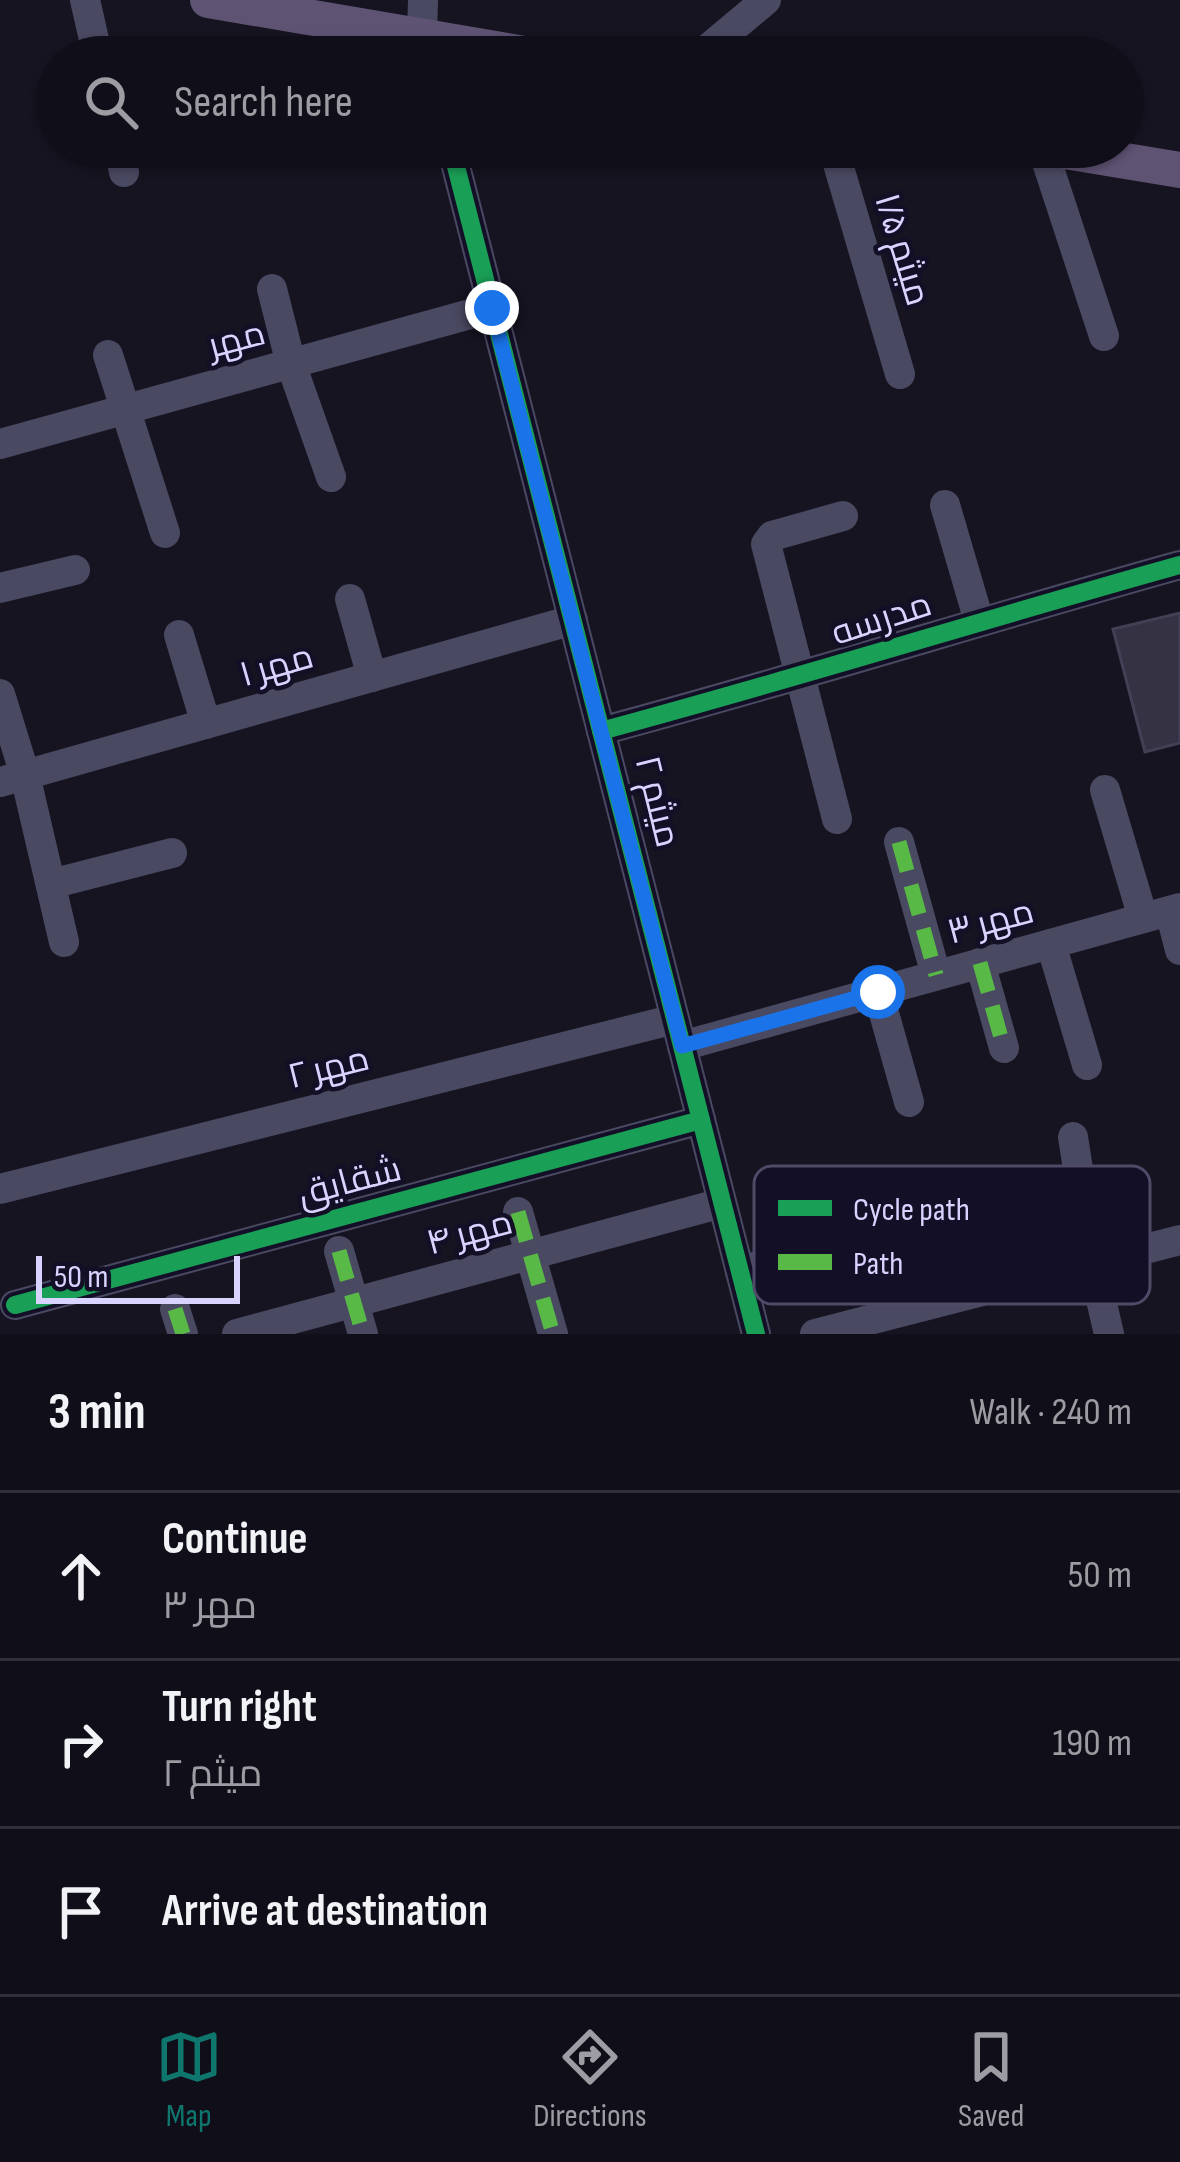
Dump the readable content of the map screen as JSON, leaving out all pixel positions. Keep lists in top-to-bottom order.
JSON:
{
  "streets": {
    "street": [
      "میثم ۱/۵",
      "مهر",
      "مدرسه",
      "مهر ۱",
      "میثم ۲",
      "مهر ۳",
      "مهر ۲",
      "شقایق",
      "مهر ۴"
    ]
  },
  "crossings": [
    ["مهر", "میثم ۲"],
    ["مدرسه", "میثم ۲"],
    ["مهر ۱", "میثم ۲"],
    ["میثم ۲", "مهر ۳"],
    ["میثم ۲", "مهر ۲"],
    ["میثم ۲", "شقایق"],
    ["میثم ۲", "مهر ۴"],
    ["مهر ۳", "مهر ۲"]
  ],
  "legend": ["Cycle path", "Path"],
  "scale_bar": "50 m",
  "page": {
    "search": "Search here",
    "scale": "50 m",
    "heading": ["3 min", "Walk · 240 m"],
    "list": [
      ["Continue", "مهر ۳", "50 m"],
      ["Turn right", "میثم ۲", "190 m"],
      "Arrive at destination"
    ],
    "nav": ["Map", "Directions", "Saved"]
  }
}
